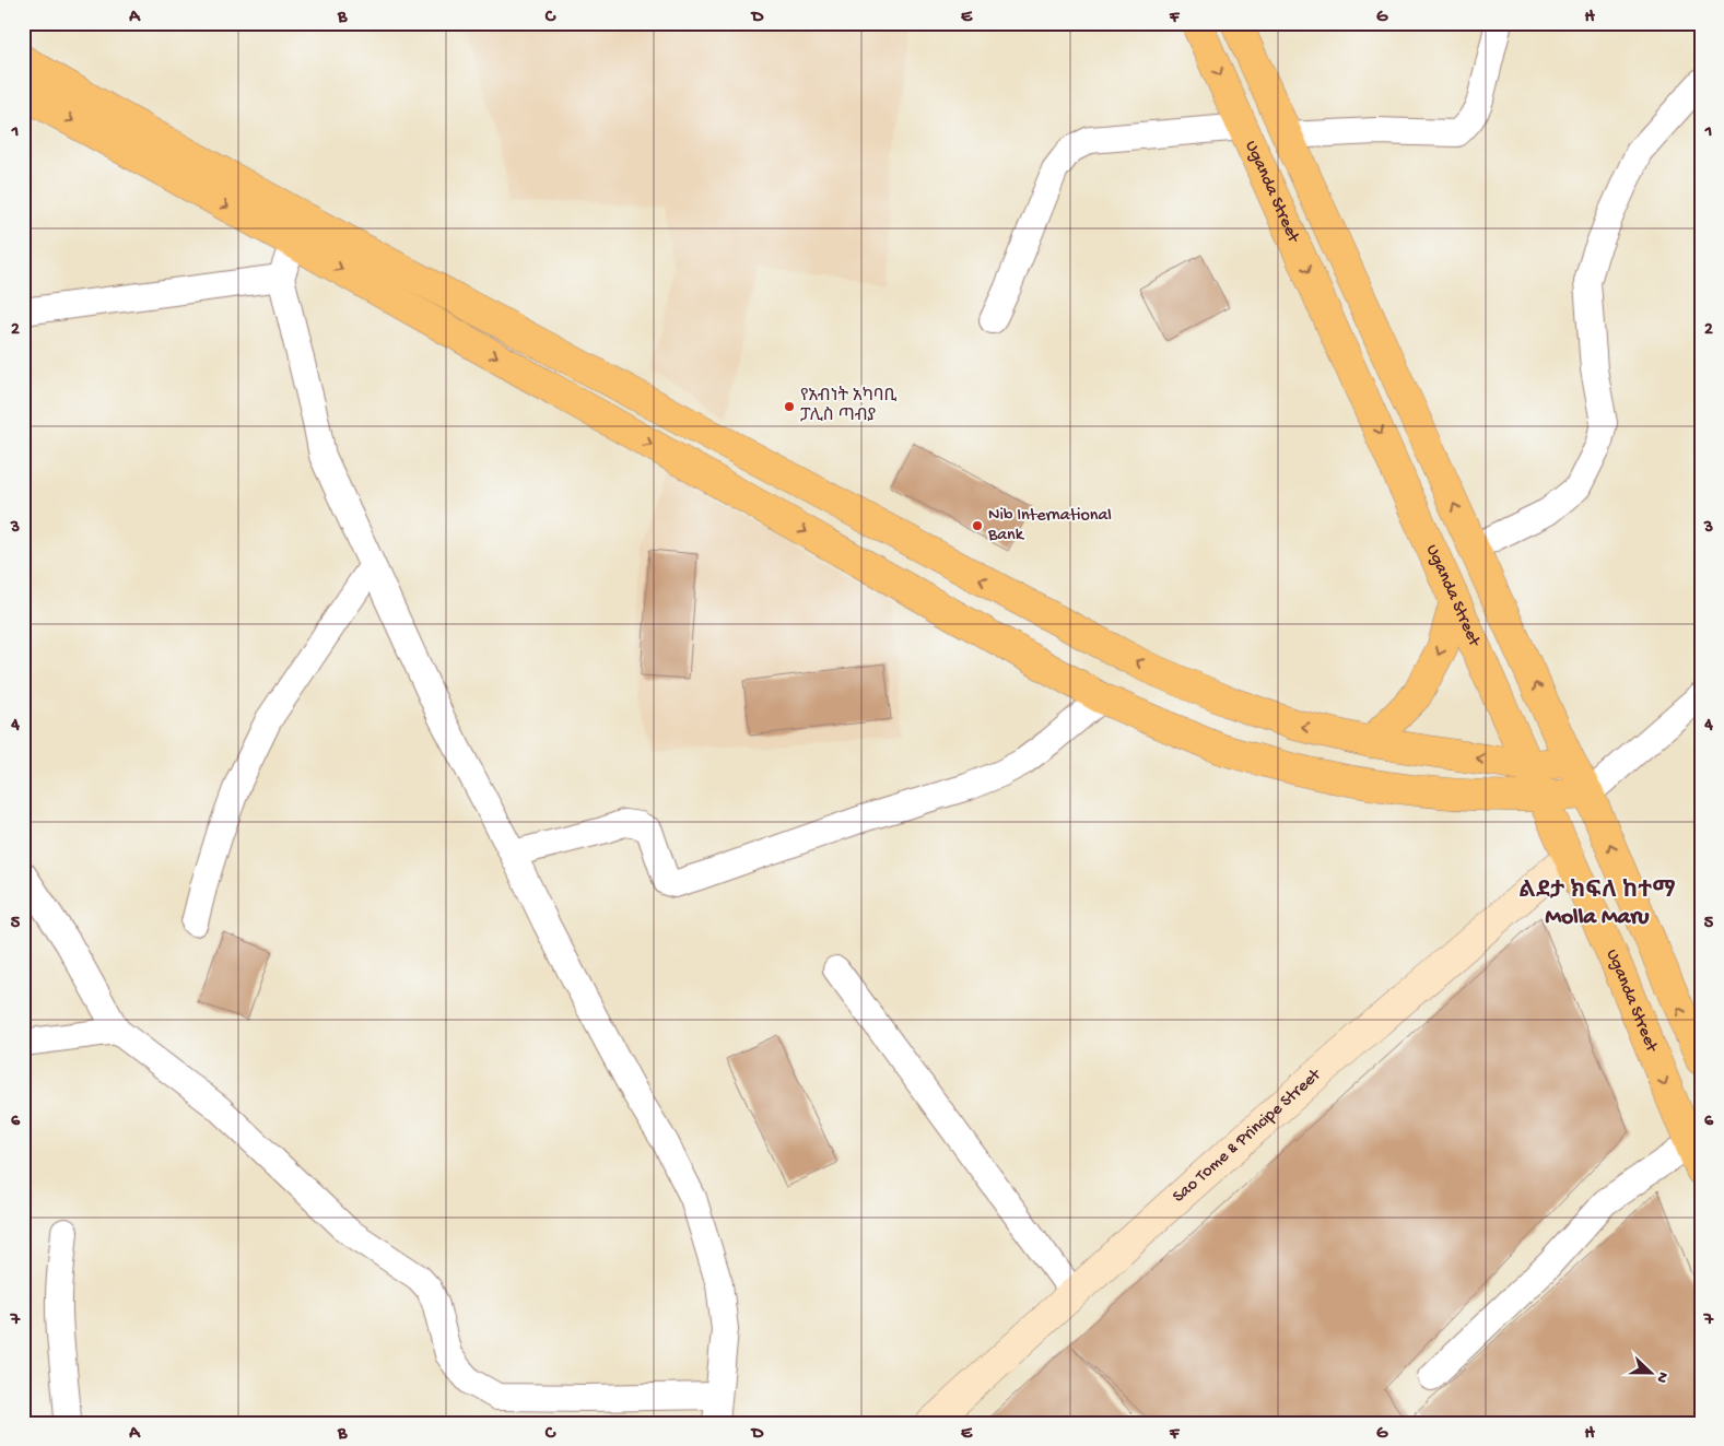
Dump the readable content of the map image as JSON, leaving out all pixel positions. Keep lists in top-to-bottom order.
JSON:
{
  "streets": {
    "main road": ["Uganda Street", "Sao Tome & Principe Street"]
  },
  "crossings": [
    ["Uganda Street", "Sao Tome & Principe Street"]
  ],
  "districts": ["ልደታ ክፍለ ከተማ Molla Maru"],
  "places": ["የአብነት አካባቢ ፓሊስ ጣብያ", "Nib International Bank"],
  "north": "right",
  "grid": {
    "columns": [
      "A",
      "B",
      "C",
      "D",
      "E",
      "F",
      "G",
      "H"
    ],
    "rows": [
      "1",
      "2",
      "3",
      "4",
      "5",
      "6",
      "7"
    ]
  }
}
